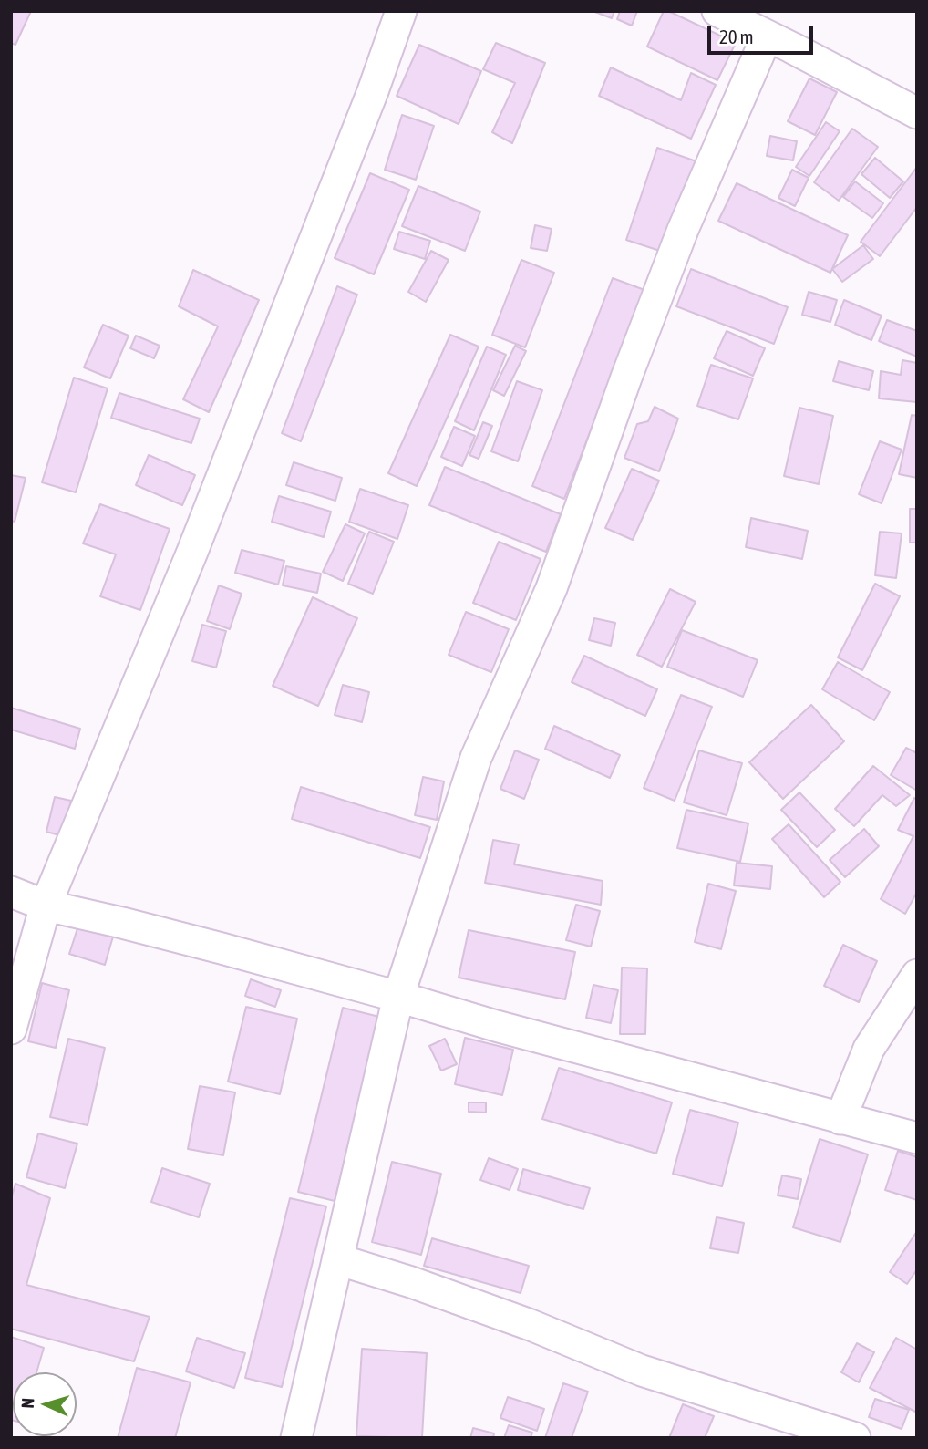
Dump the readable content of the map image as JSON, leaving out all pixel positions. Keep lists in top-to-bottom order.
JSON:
{
  "scale_bar": "20 m",
  "north": "left"
}
